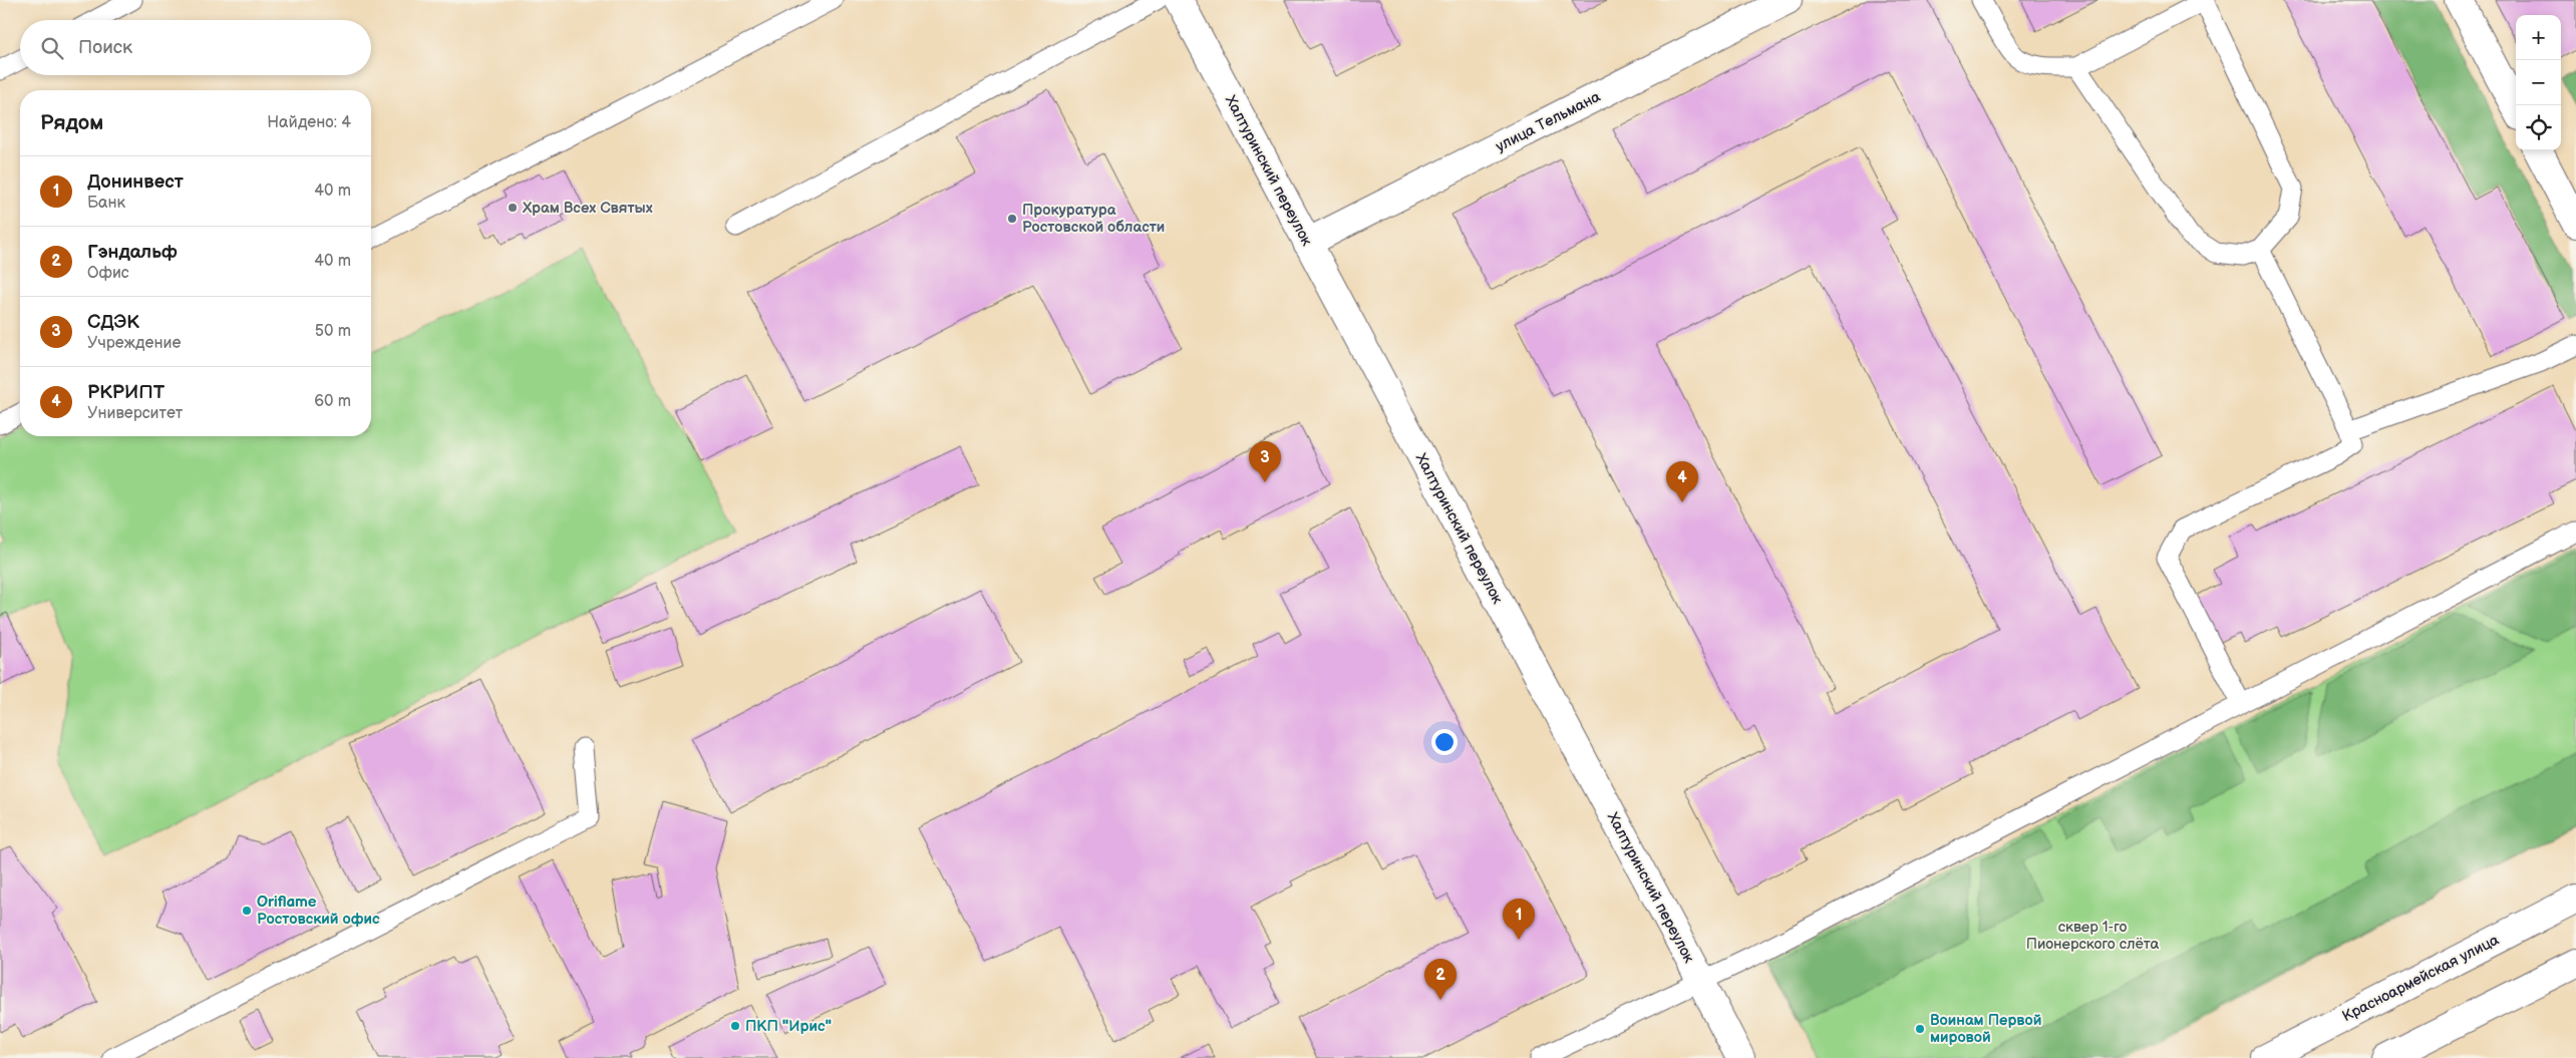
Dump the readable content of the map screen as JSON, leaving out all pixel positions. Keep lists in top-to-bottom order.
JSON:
{
  "streets": {
    "street": ["улица Тельмана", "Халтуринский переулок", "Красноармейская улица"]
  },
  "crossings": [
    ["улица Тельмана", "Халтуринский переулок"]
  ],
  "parks": ["сквер 1-го Пионерского слёта"],
  "places": [
    "Храм Всех Святых",
    "Прокуратура Ростовской области",
    "Oriflame Ростовский офис",
    "ПКП \"Ирис\"",
    "Воинам Первой мировой"
  ],
  "page": {
    "map_buttons": ["+", "−"],
    "search": "Поиск",
    "heading": ["Рядом", "Найдено: 4"],
    "list": [
      {
        "mark": "1",
        "name": "Донинвест",
        "note": "Банк",
        "value": "40 m"
      },
      {
        "mark": "2",
        "name": "Гэндальф",
        "note": "Офис",
        "value": "40 m"
      },
      {
        "mark": "3",
        "name": "СДЭК",
        "note": "Учреждение",
        "value": "50 m"
      },
      {
        "mark": "4",
        "name": "РКРИПТ",
        "note": "Университет",
        "value": "60 m"
      }
    ],
    "pins": [
      "3",
      "4",
      "1",
      "2"
    ]
  }
}
